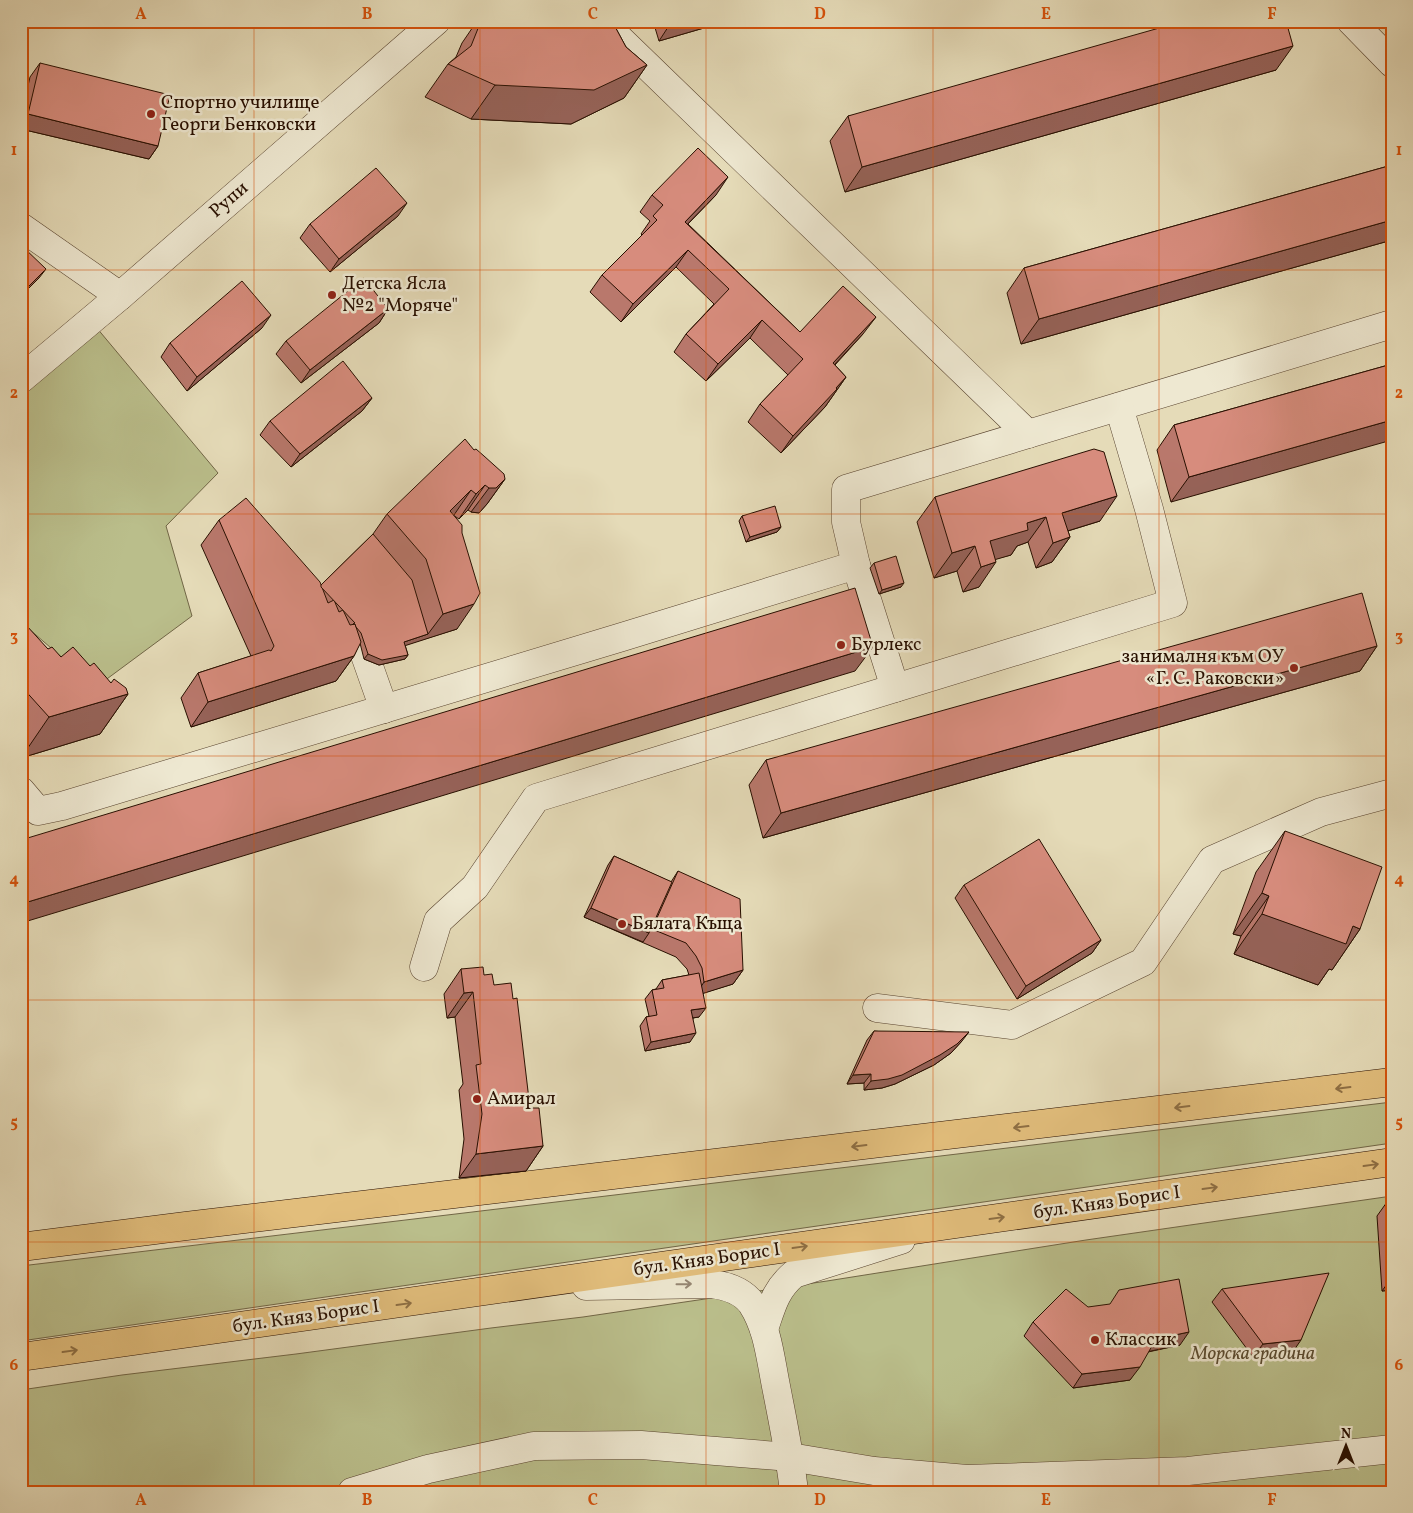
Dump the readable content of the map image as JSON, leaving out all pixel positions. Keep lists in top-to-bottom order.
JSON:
{
  "streets": {
    "main road": ["бул. Княз Борис I"],
    "street": ["Рупи"]
  },
  "parks": ["Морска градина"],
  "places": [
    "Спортно училище Георги Бенковски",
    "Детска Ясла №2 \"Моряче\"",
    "Бурлекс",
    "занималня към ОУ «Г. С. Раковски»",
    "Бялата Къща",
    "Амирал",
    "Классик"
  ],
  "north": "top",
  "grid": {
    "columns": [
      "A",
      "B",
      "C",
      "D",
      "E",
      "F"
    ],
    "rows": [
      "1",
      "2",
      "3",
      "4",
      "5",
      "6"
    ]
  }
}
